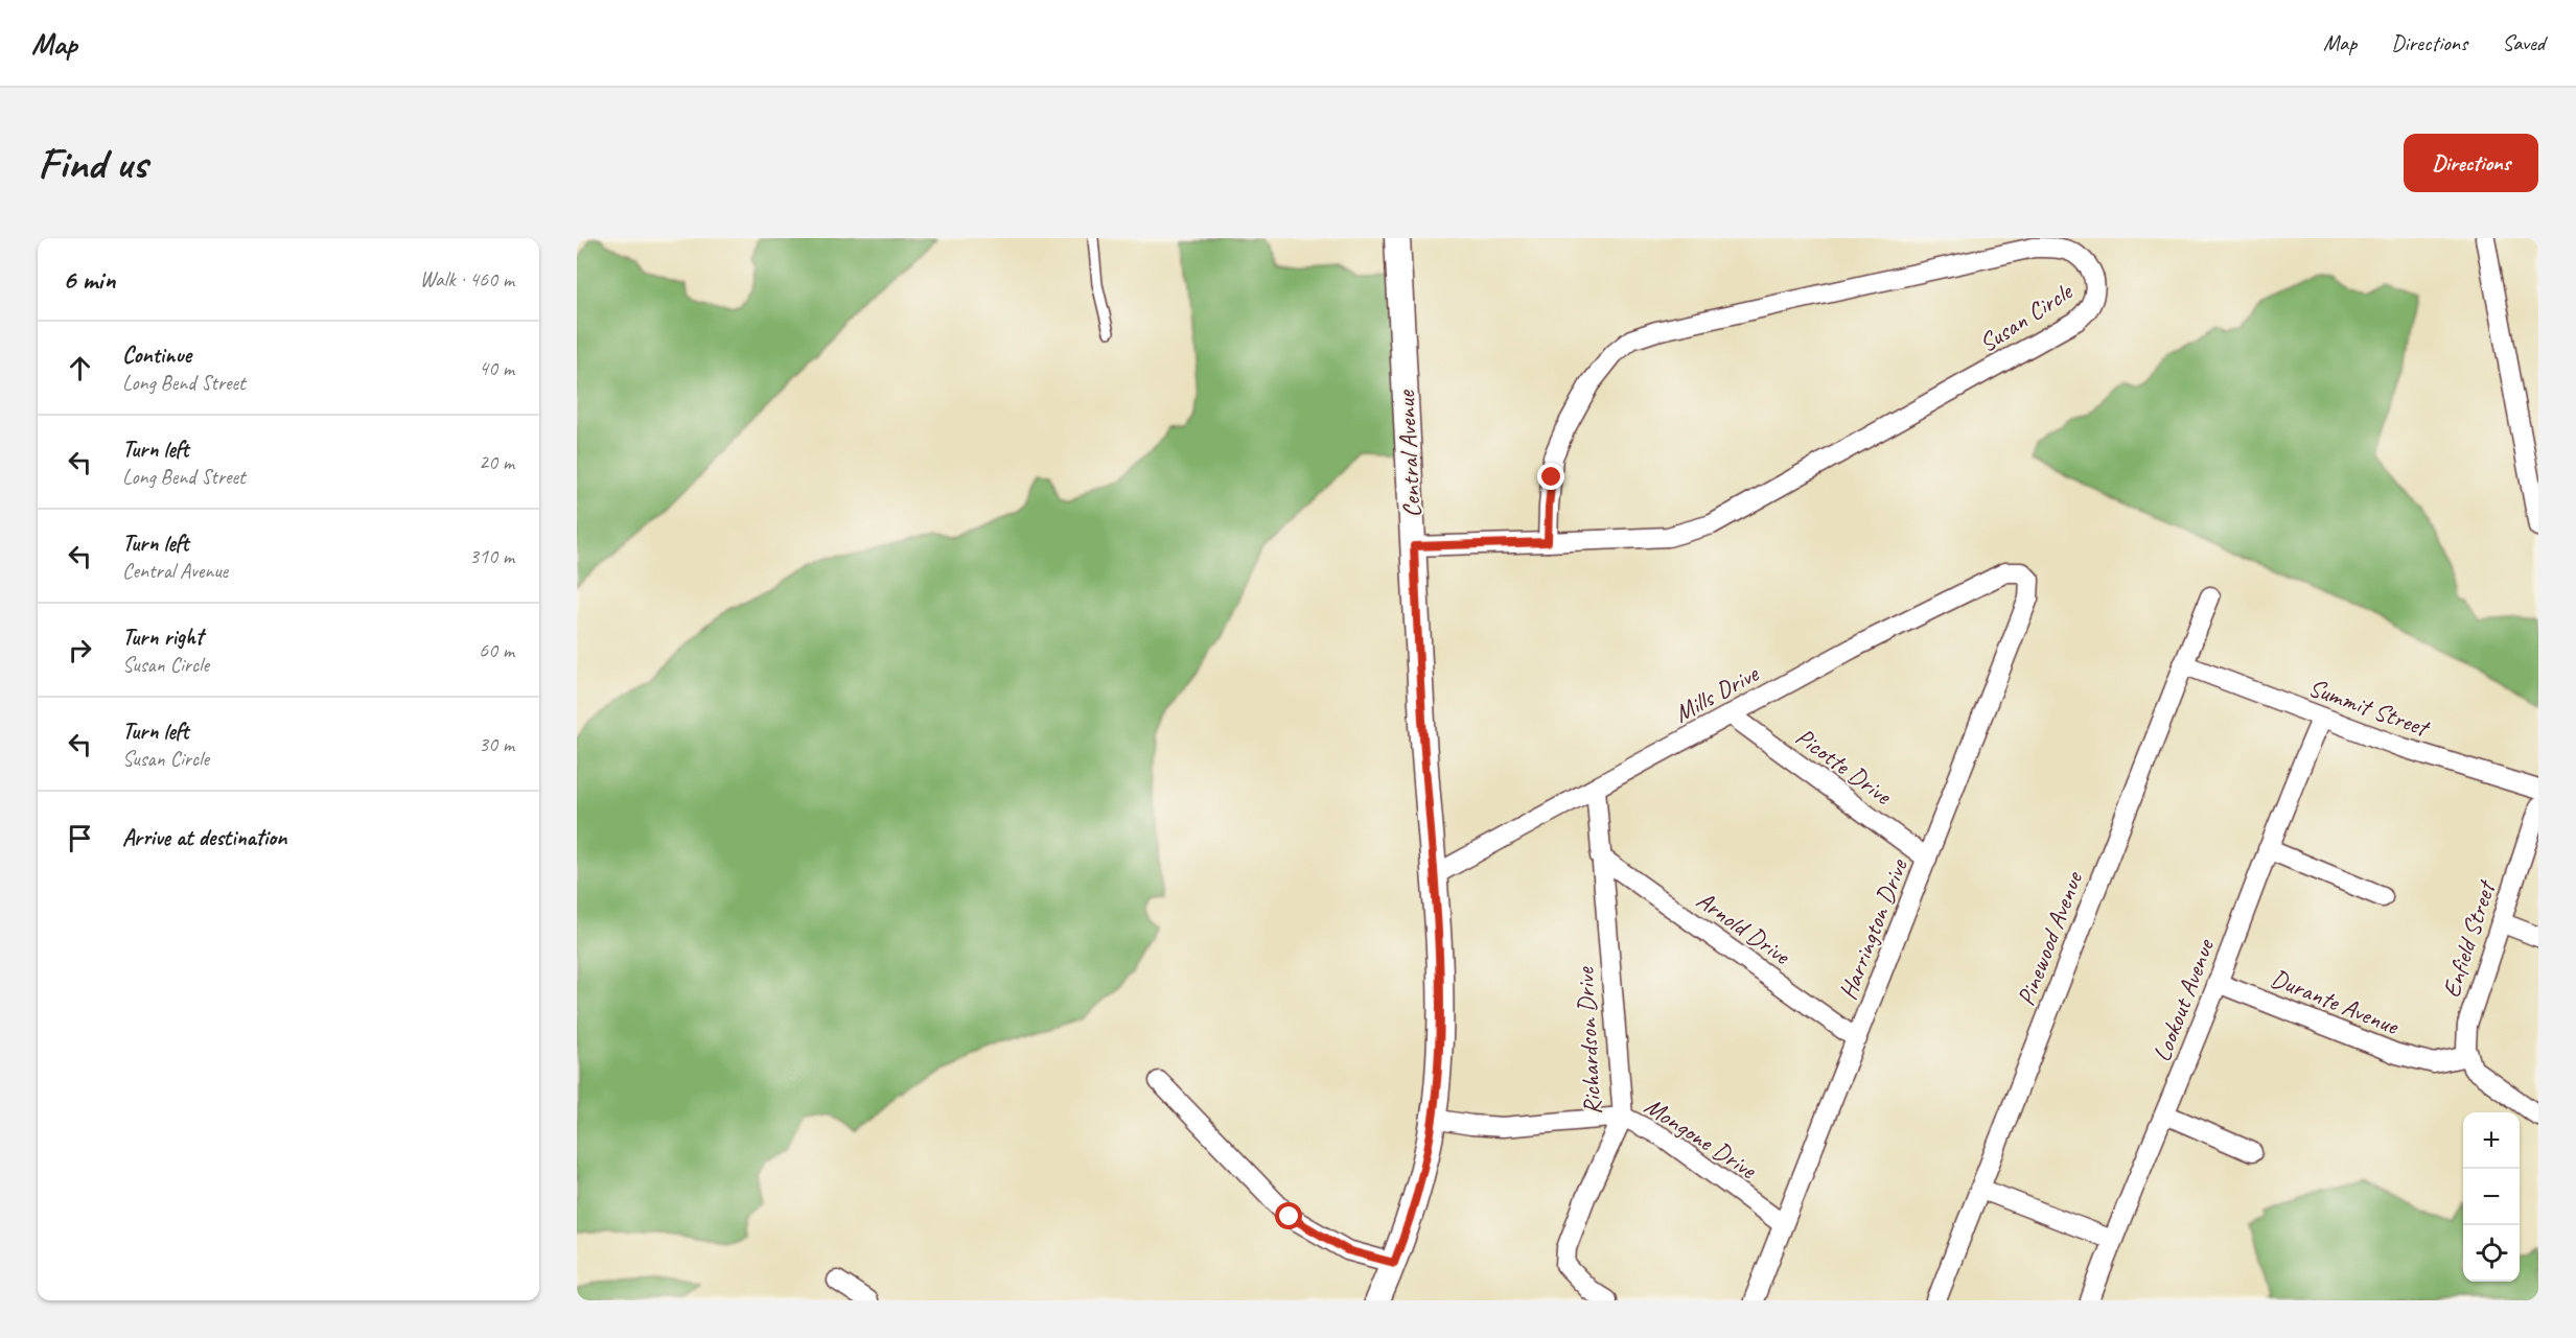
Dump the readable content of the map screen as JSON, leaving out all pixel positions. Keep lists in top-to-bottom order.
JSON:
{
  "streets": {
    "main road": ["Central Avenue"],
    "street": [
      "Susan Circle",
      "Mills Drive",
      "Summit Street",
      "Picotte Drive",
      "Arnold Drive",
      "Harrington Drive",
      "Pinewood Avenue",
      "Enfield Street",
      "Lookout Avenue",
      "Durante Avenue",
      "Richardson Drive",
      "Mongone Drive"
    ]
  },
  "crossings": [
    ["Susan Circle", "Central Avenue"],
    ["Central Avenue", "Mills Drive"],
    ["Central Avenue", "Mongone Drive"],
    ["Mills Drive", "Picotte Drive"],
    ["Mills Drive", "Harrington Drive"],
    ["Mills Drive", "Richardson Drive"],
    ["Summit Street", "Pinewood Avenue"],
    ["Summit Street", "Lookout Avenue"],
    ["Picotte Drive", "Harrington Drive"],
    ["Arnold Drive", "Harrington Drive"],
    ["Arnold Drive", "Richardson Drive"],
    ["Harrington Drive", "Mongone Drive"],
    ["Enfield Street", "Durante Avenue"],
    ["Lookout Avenue", "Durante Avenue"],
    ["Richardson Drive", "Mongone Drive"]
  ],
  "page": {
    "header": "Map",
    "nav": ["Map", "Directions", "Saved"],
    "buttons": "Directions",
    "title": "Find us",
    "heading": ["6 min", "Walk · 460 m"],
    "list": [
      ["Continue", "Long Bend Street", "40 m"],
      ["Turn left", "Long Bend Street", "20 m"],
      ["Turn left", "Central Avenue", "310 m"],
      ["Turn right", "Susan Circle", "60 m"],
      ["Turn left", "Susan Circle", "30 m"],
      "Arrive at destination"
    ],
    "map_buttons": ["+", "−"]
  }
}
